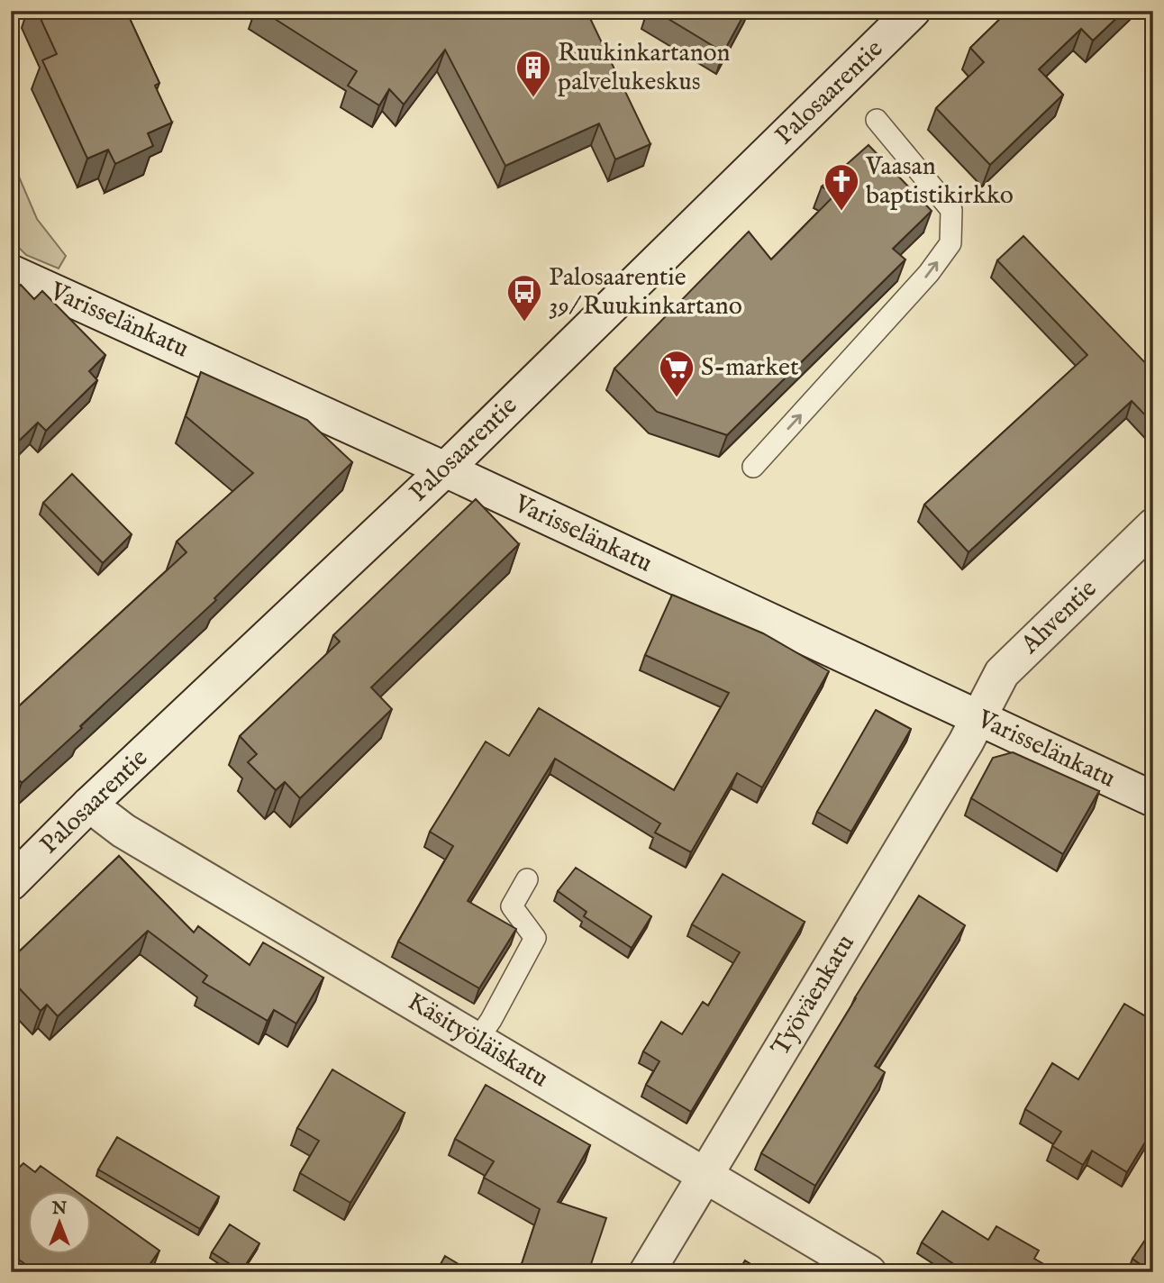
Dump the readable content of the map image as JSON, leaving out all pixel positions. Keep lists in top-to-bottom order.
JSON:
{
  "streets": {
    "street": [
      "Palosaarentie",
      "Varisselänkatu",
      "Ahventie",
      "Työväenkatu",
      "Käsityöläiskatu"
    ]
  },
  "crossings": [
    ["Palosaarentie", "Varisselänkatu"],
    ["Palosaarentie", "Käsityöläiskatu"],
    ["Varisselänkatu", "Ahventie"],
    ["Varisselänkatu", "Työväenkatu"],
    ["Ahventie", "Työväenkatu"],
    ["Työväenkatu", "Käsityöläiskatu"]
  ],
  "places": {
    "building": ["Ruukinkartanon palvelukeskus"],
    "church": ["Vaasan baptistikirkko"],
    "bus stop": ["Palosaarentie 39/ Ruukinkartano"],
    "supermarket": ["S-market"]
  },
  "north": "top"
}
